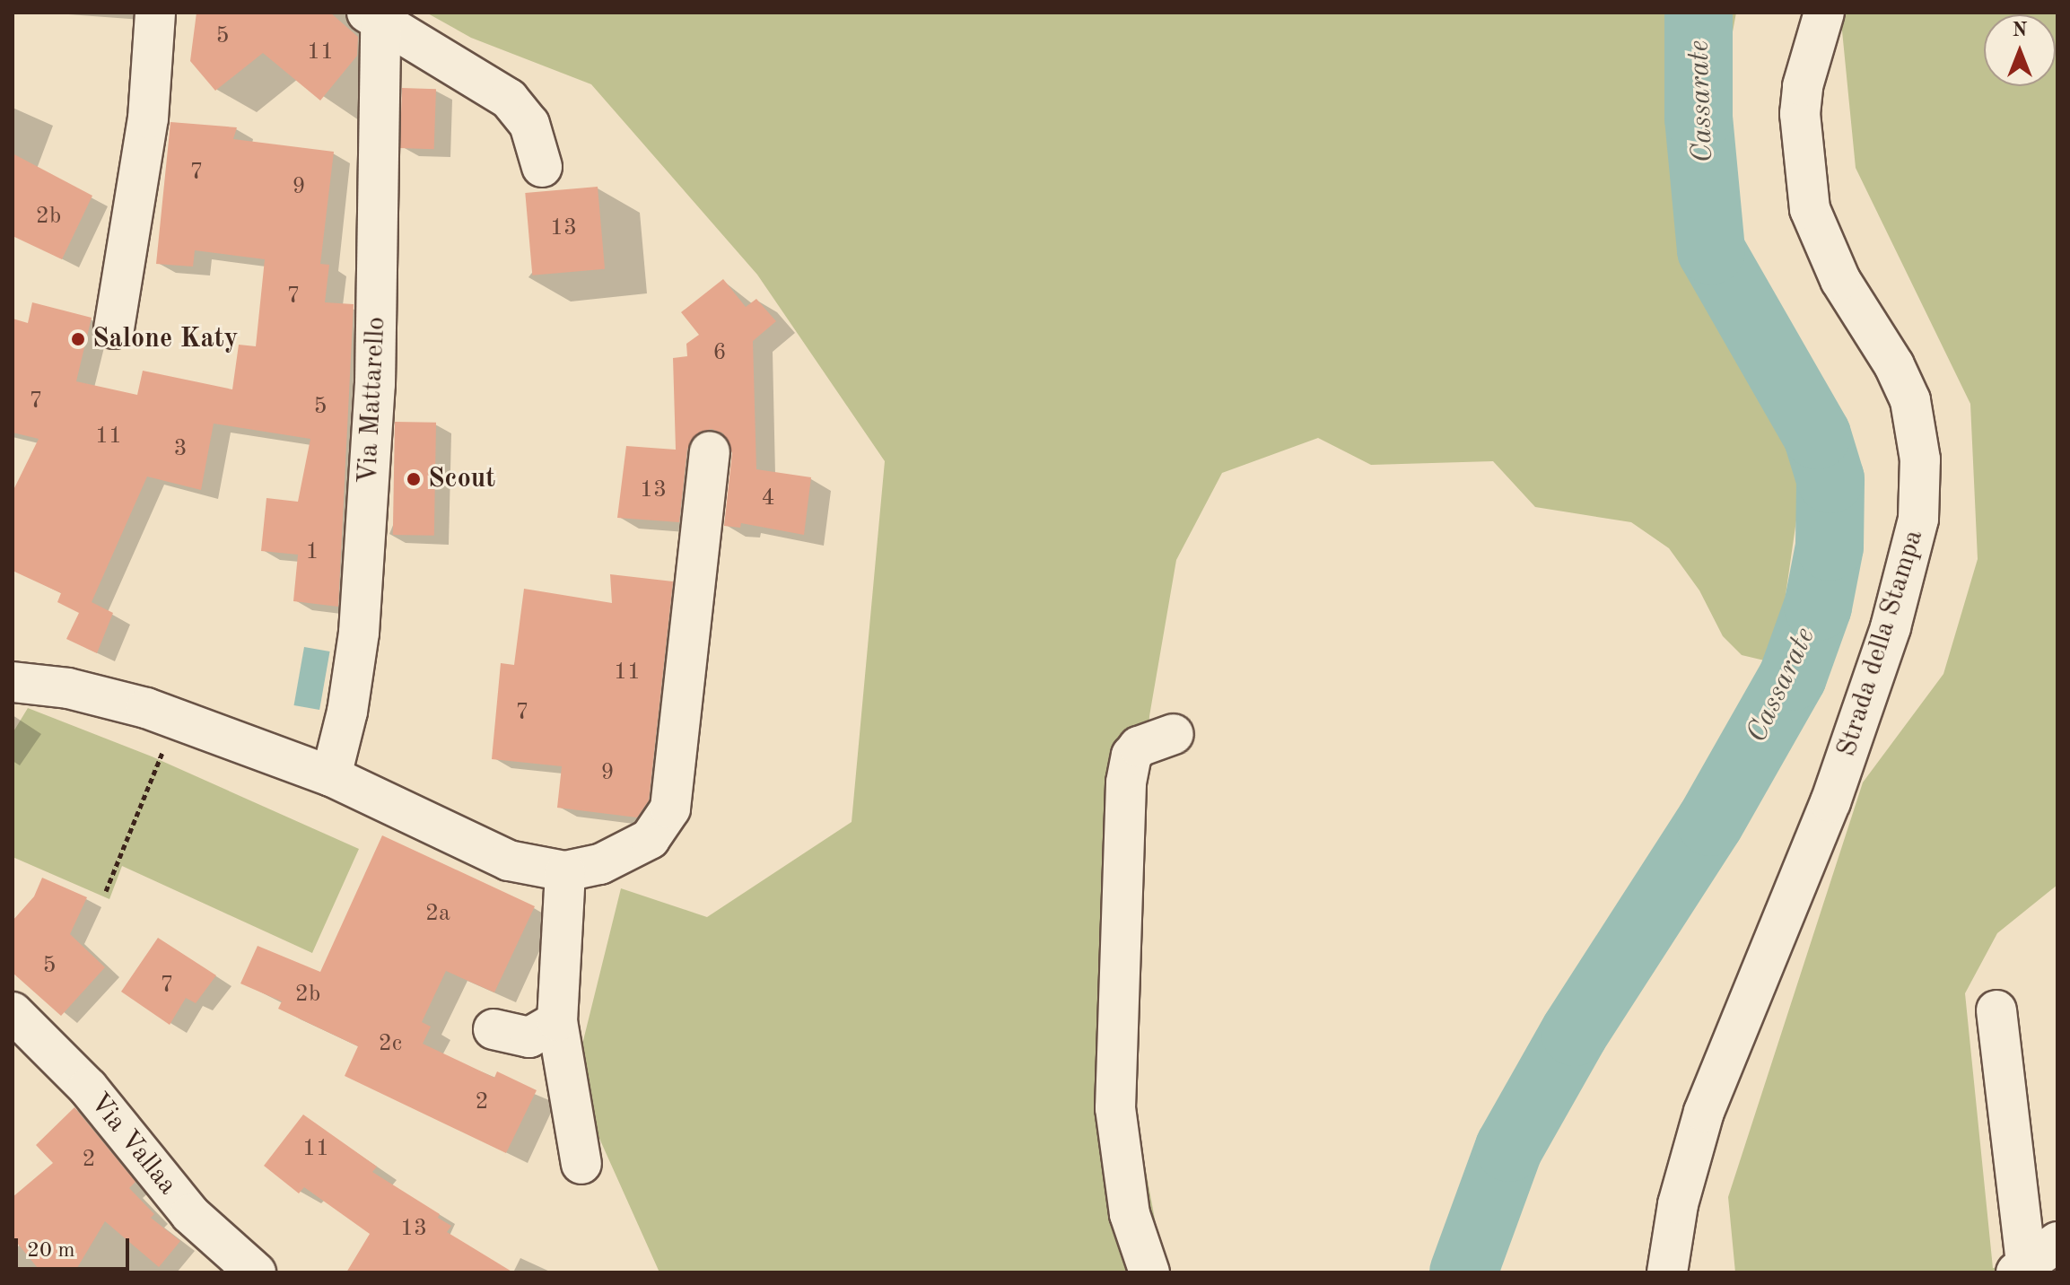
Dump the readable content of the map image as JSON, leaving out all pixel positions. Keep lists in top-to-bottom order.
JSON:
{
  "streets": {
    "street": ["Via Mattarello", "Strada della Stampa", "Via Vallaa"]
  },
  "water": ["Cassarate"],
  "places": ["Salone Katy", "Scout"],
  "house_numbers": [
    "5",
    "11",
    "7",
    "9",
    "2b",
    "13",
    "7",
    "6",
    "7",
    "5",
    "11",
    "3",
    "13",
    "4",
    "1",
    "11",
    "7",
    "9",
    "2a",
    "5",
    "7",
    "2b",
    "2c",
    "2",
    "11",
    "2",
    "13"
  ],
  "scale_bar": "20 m",
  "north": "top"
}
